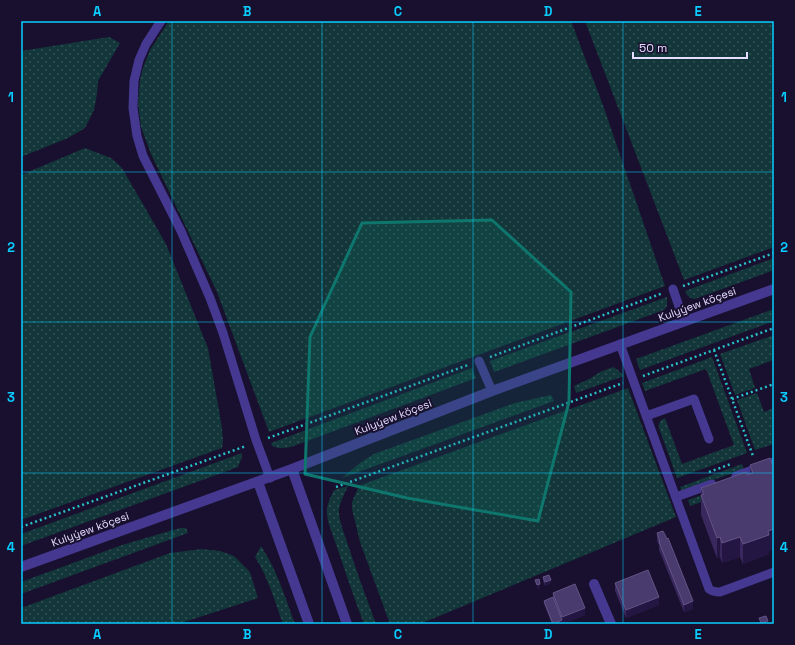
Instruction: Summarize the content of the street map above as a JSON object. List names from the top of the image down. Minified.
{"streets":{"street":["Kulyýew köçesi"]},"scale_bar":"50 m","grid":{"columns":["A","B","C","D","E"],"rows":["1","2","3","4"]}}
